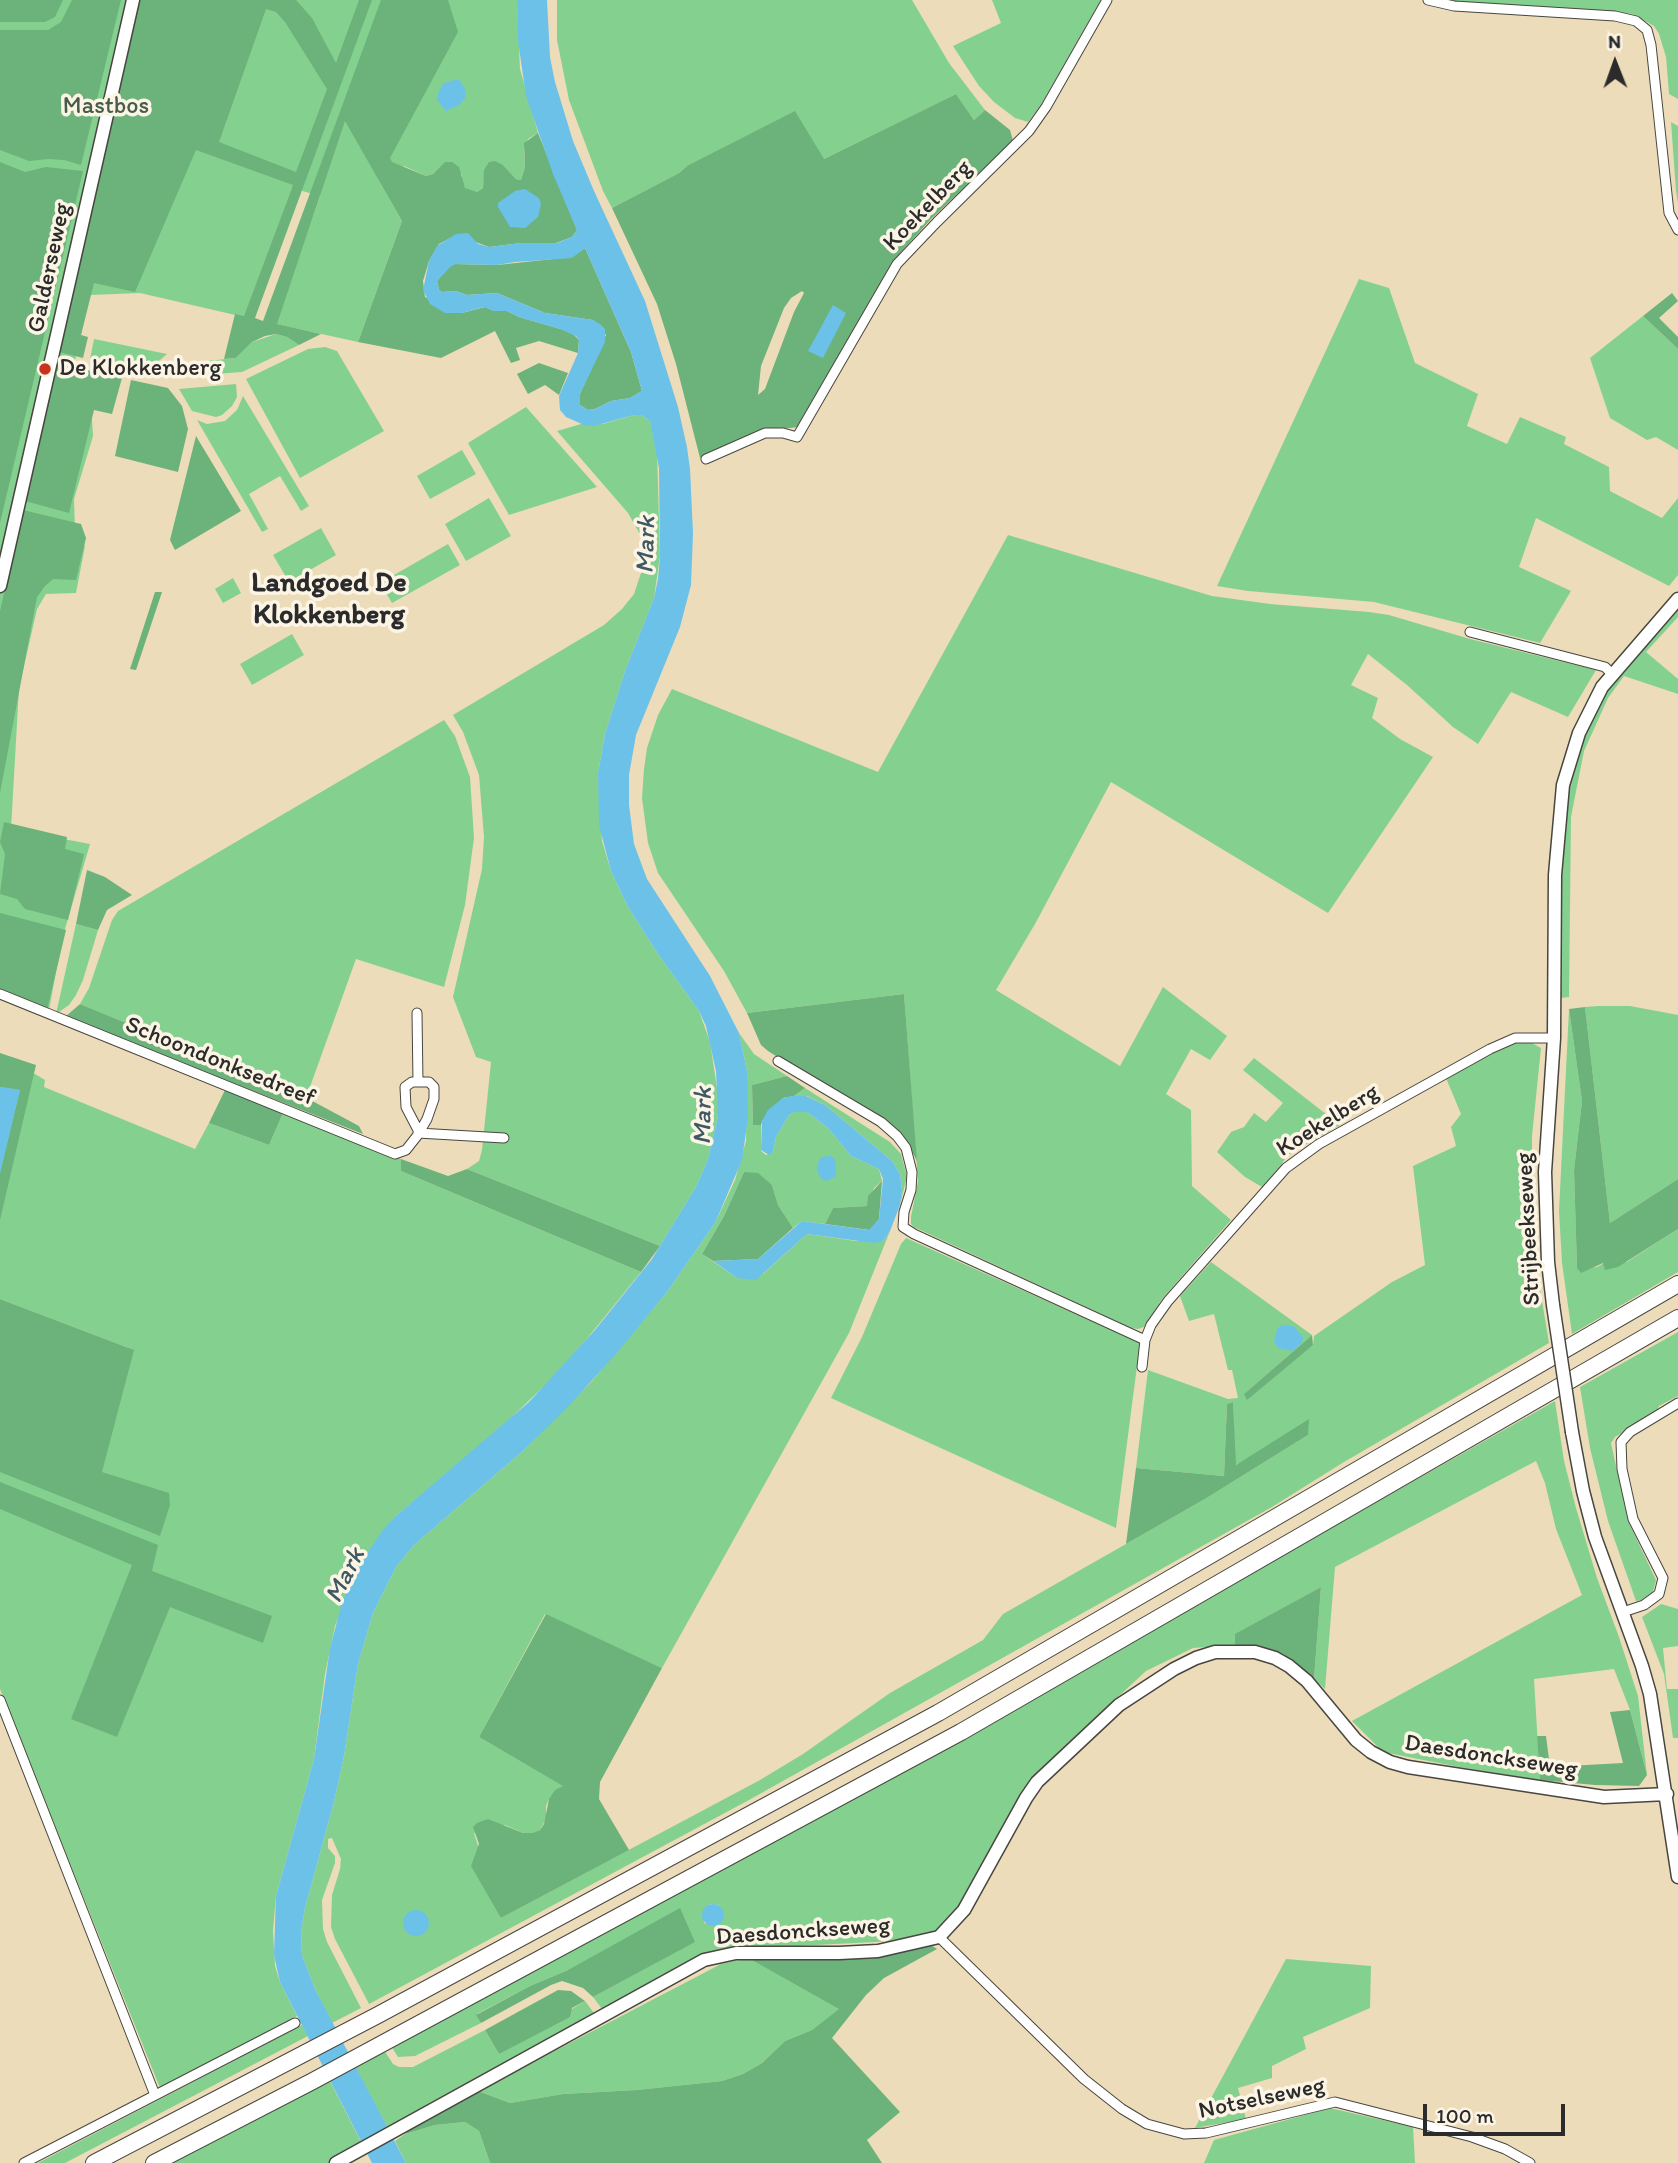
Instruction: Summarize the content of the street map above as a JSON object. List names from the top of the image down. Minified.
{"streets":{"street":["Koekelberg","Galderseweg","Schoondonksedreef","Strijbeekseweg","Daesdonckseweg","Notselseweg"]},"crossings":[["Koekelberg","Strijbeekseweg"],["Strijbeekseweg","Daesdonckseweg"],["Daesdonckseweg","Notselseweg"]],"districts":["Landgoed De Klokkenberg"],"water":["Mark"],"parks":["Mastbos"],"places":["De Klokkenberg"],"scale_bar":"100 m","north":"top"}
